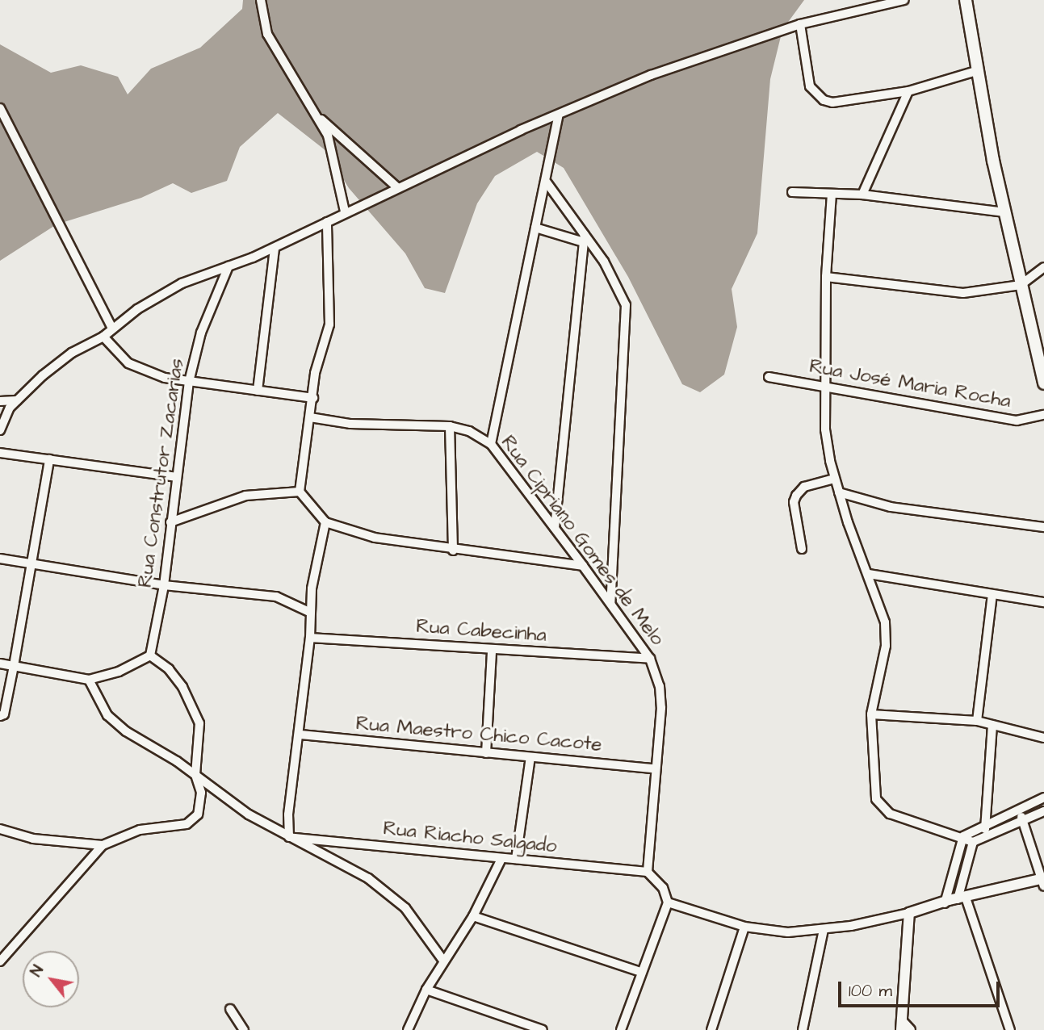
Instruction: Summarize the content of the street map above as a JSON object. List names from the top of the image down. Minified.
{"streets":{"street":["Rua José Maria Rocha","Rua Construtor Zacarias","Rua Cipriano Gomes de Melo","Rua Cabecinha","Rua Maestro Chico Cacote","Rua Riacho Salgado"]},"crossings":[["Rua Cipriano Gomes de Melo","Rua Cabecinha"],["Rua Cipriano Gomes de Melo","Rua Maestro Chico Cacote"],["Rua Cipriano Gomes de Melo","Rua Riacho Salgado"]],"scale_bar":"100 m","north":"top left"}
